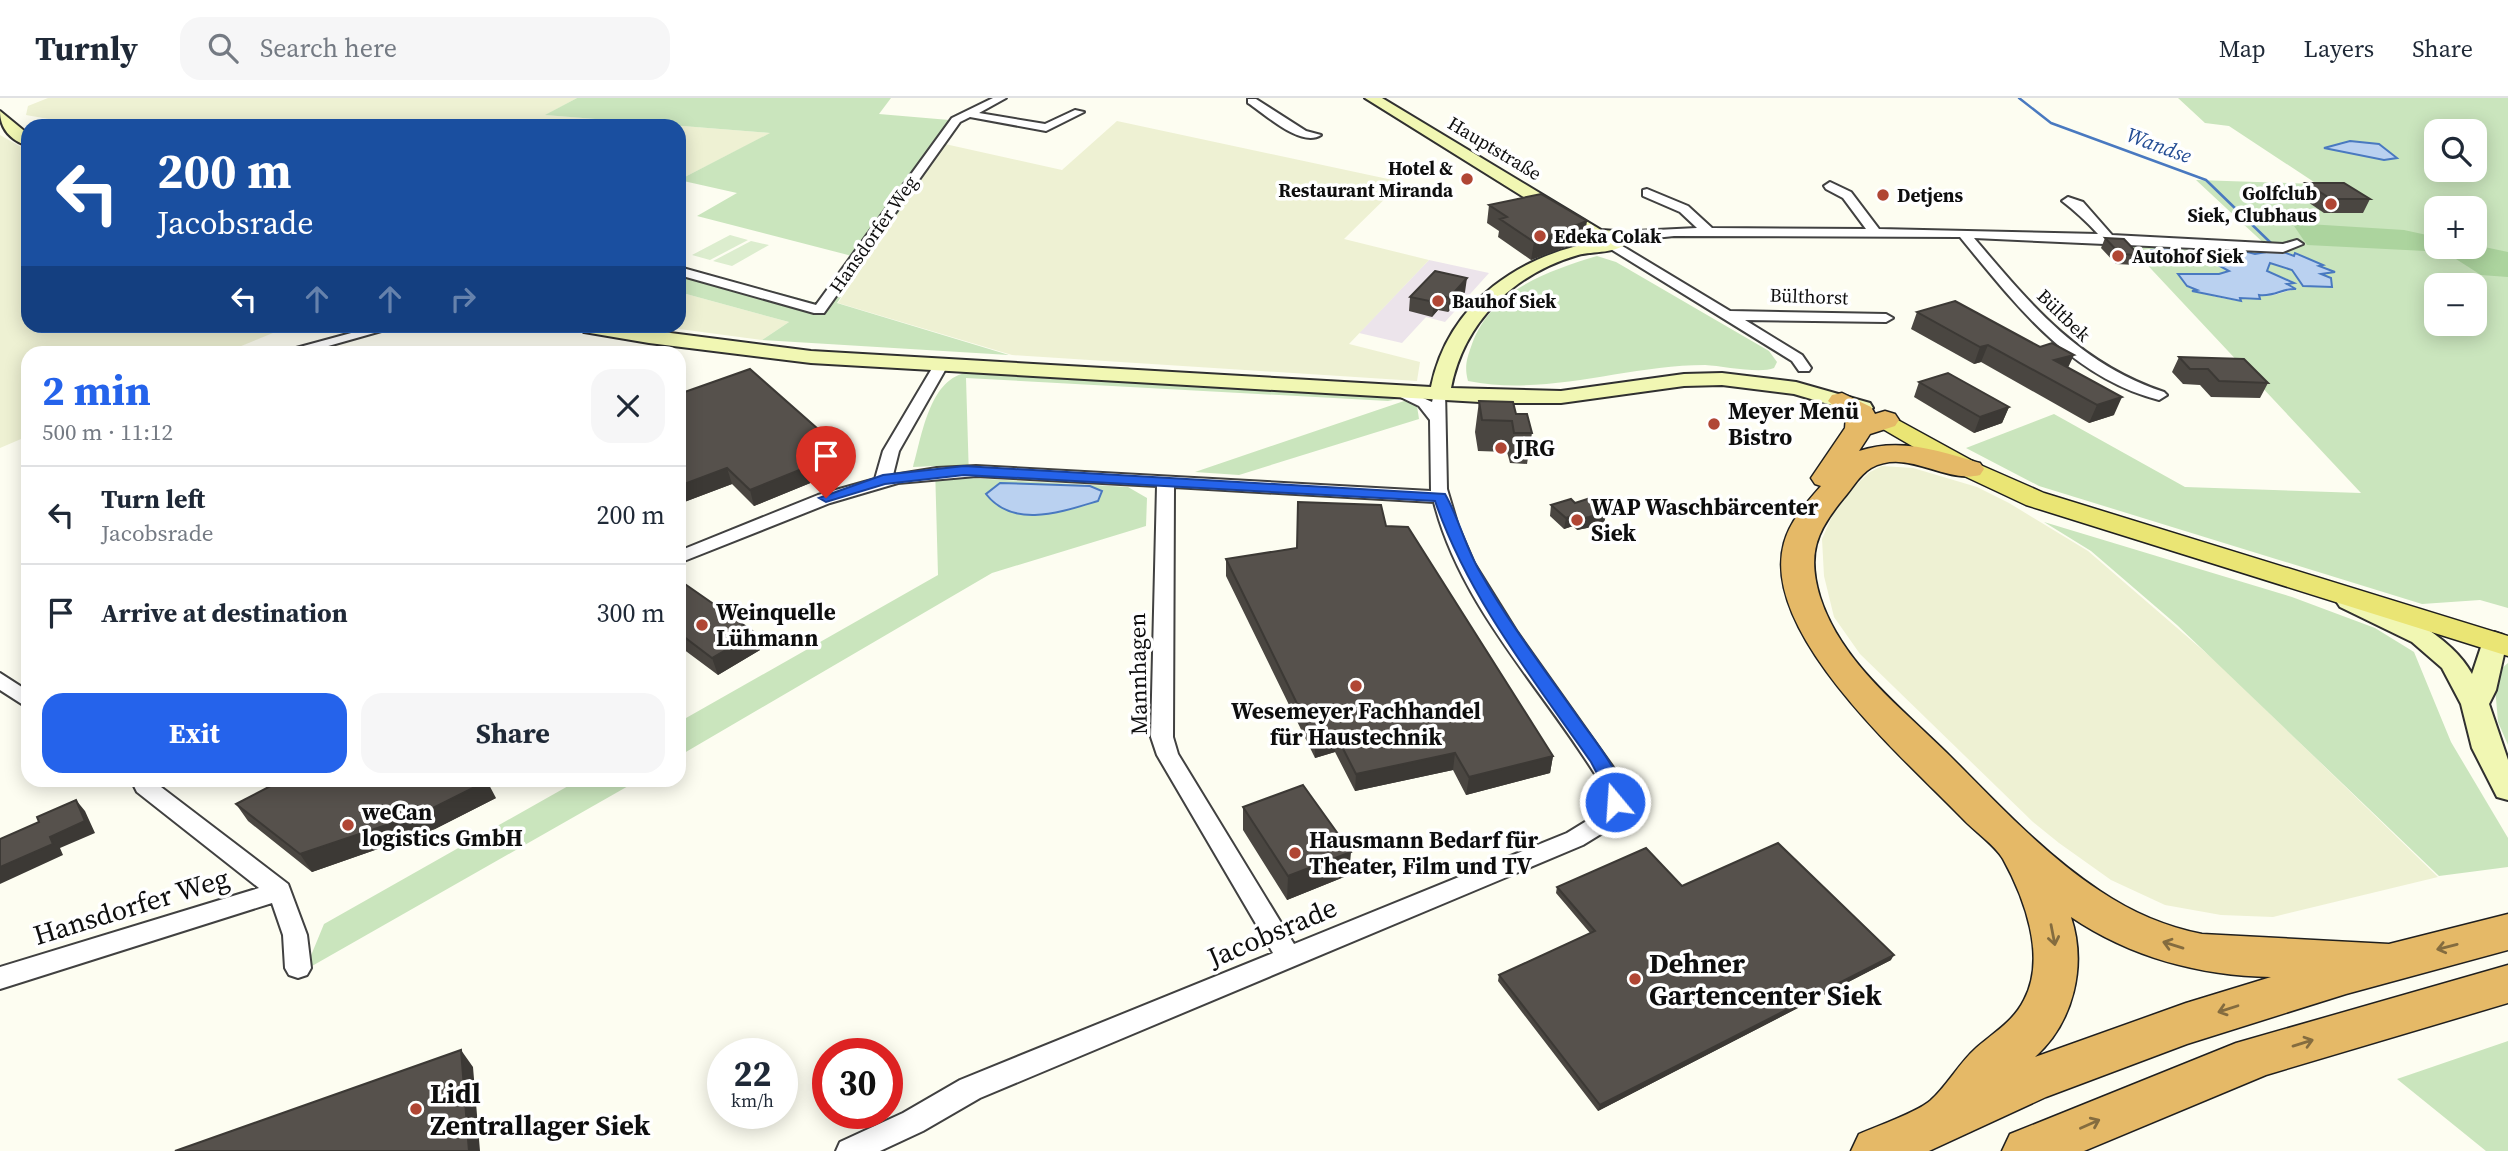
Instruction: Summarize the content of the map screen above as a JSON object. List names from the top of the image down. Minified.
{"streets":{"main road":["Hauptstraße"],"street":["Hansdorfer Weg","Bülthorst","Bültbek","Mannhagen","Jacobsrade"]},"crossings":[["Hauptstraße","Bülthorst"],["Mannhagen","Jacobsrade"]],"water":["Wandse"],"places":["Hotel & Restaurant Miranda","Detjens","Golfclub Siek, Clubhaus","Edeka Colak","Autohof Siek","Bauhof Siek","Meyer Menü Bistro","JRG","WAP Waschbärcenter Siek","Weinquelle Lühmann","Wesemeyer Fachhandel für Haustechnik","weCan logistics GmbH","Hausmann Bedarf für Theater, Film und TV","Dehner Gartencenter Siek","Lidl Zentrallager Siek"],"page":{"header":"Turnly","search":"Search here","nav":["Map","Layers","Share"],"map_buttons":["+","−"],"turn":["200 m","Jacobsrade"],"heading":["2 min","500 m · 11:12"],"list":[{"name":"Turn left","note":"Jacobsrade","value":"200 m"},{"name":"Arrive at destination","value":"300 m"}],"buttons":["Exit","Share"],"speed":"22 km/h","limit":"30"}}
